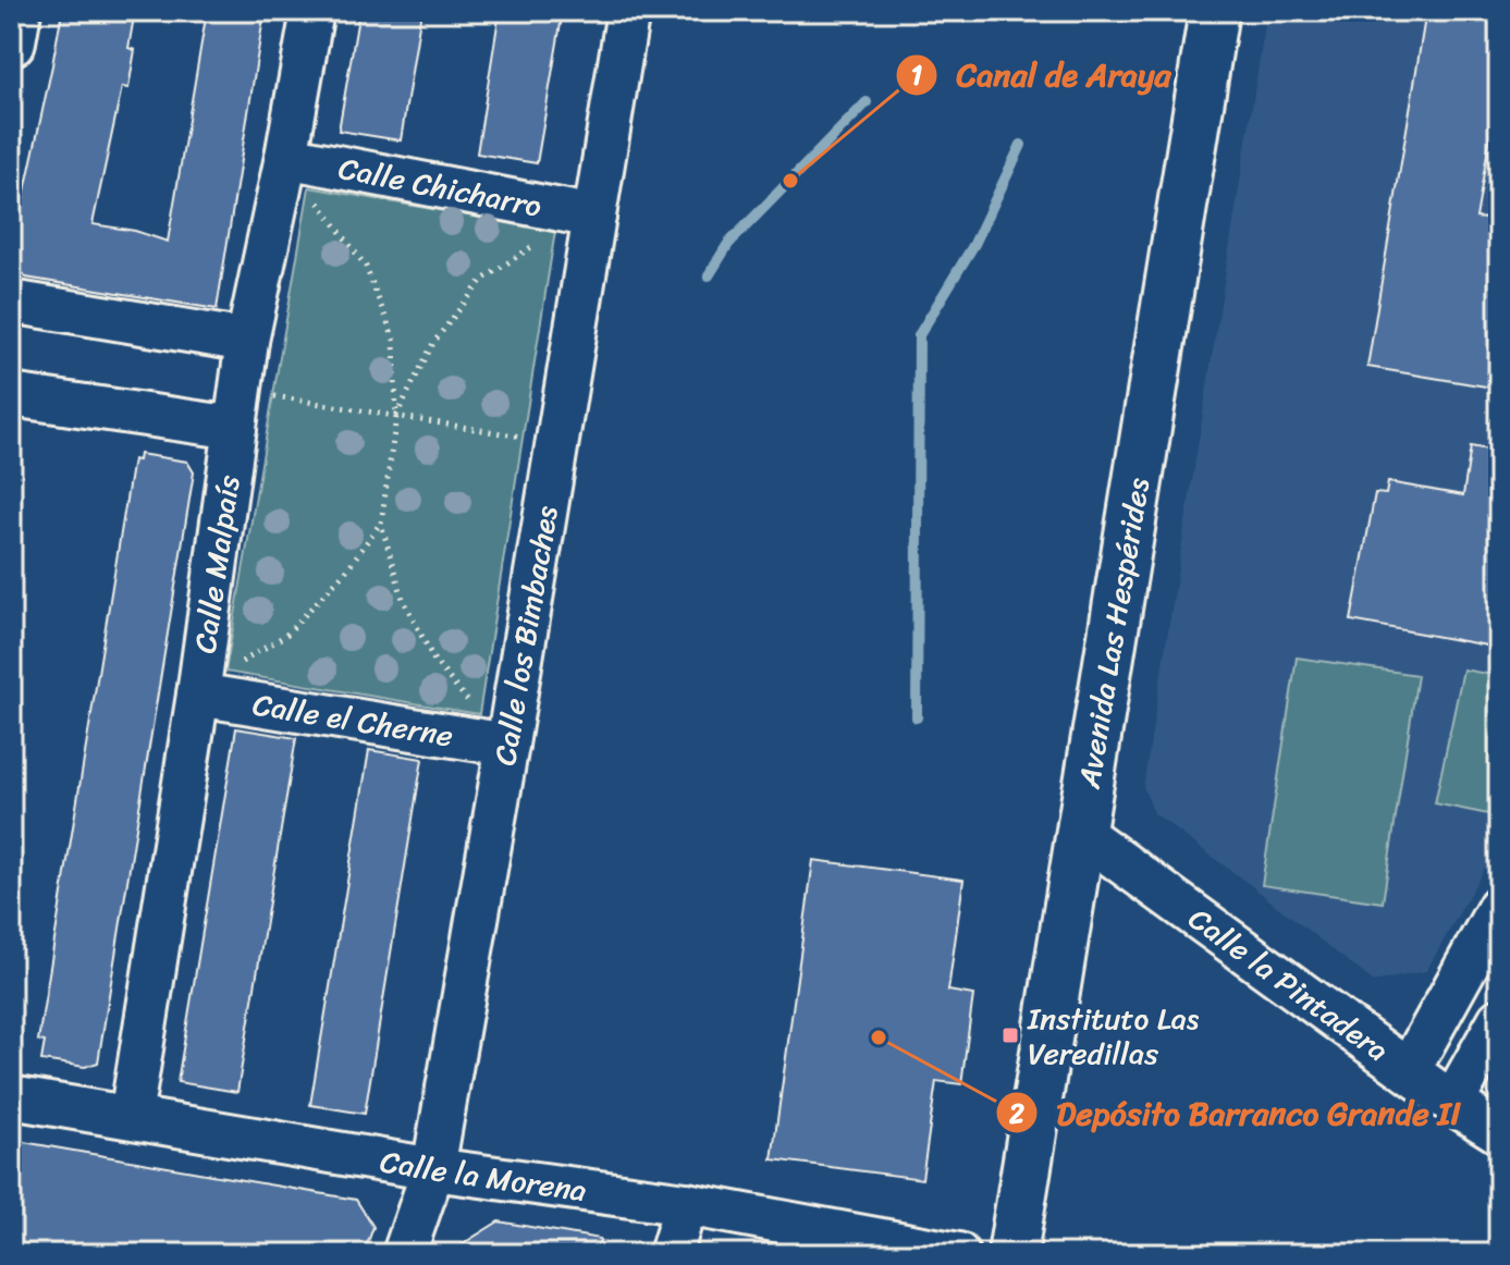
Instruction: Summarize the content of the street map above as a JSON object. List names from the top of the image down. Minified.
{"streets":{"street":["Calle Chicharro","Calle Malpaís","Avenida Las Hespérides","Calle los Bimbaches","Calle el Cherne","Calle la Pintadera","Calle la Morena"]},"crossings":[["Calle Chicharro","Calle Malpaís"],["Calle Chicharro","Calle los Bimbaches"],["Calle Malpaís","Calle el Cherne"],["Calle Malpaís","Calle la Morena"],["Avenida Las Hespérides","Calle la Pintadera"],["Calle los Bimbaches","Calle el Cherne"],["Calle los Bimbaches","Calle la Morena"]],"places":{"other":["Canal de Araya","Depósito Barranco Grande II"],"transit":["Instituto Las Veredillas"]}}
